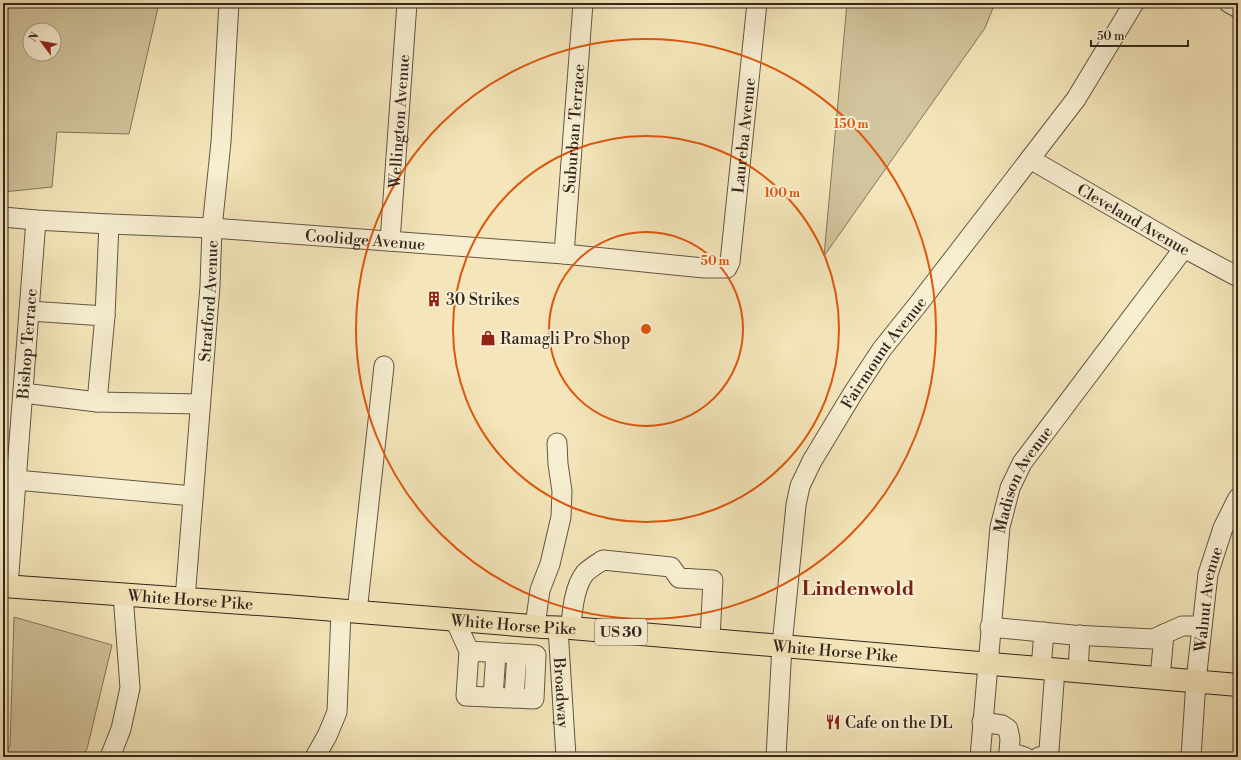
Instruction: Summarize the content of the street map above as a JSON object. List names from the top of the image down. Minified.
{"streets":{"highway":["White Horse Pike","US 30"],"street":["Wellington Avenue","Suburban Terrace","Laureba Avenue","Cleveland Avenue","Coolidge Avenue","Stratford Avenue","Bishop Terrace","Fairmount Avenue","Madison Avenue","Walnut Avenue","Broadway"]},"crossings":[["Wellington Avenue","Coolidge Avenue"],["Suburban Terrace","Coolidge Avenue"],["Laureba Avenue","Coolidge Avenue"],["Cleveland Avenue","Fairmount Avenue"],["Cleveland Avenue","Madison Avenue"],["Coolidge Avenue","Stratford Avenue"],["Coolidge Avenue","Bishop Terrace"],["Stratford Avenue","White Horse Pike"],["Bishop Terrace","White Horse Pike"],["Fairmount Avenue","White Horse Pike"],["Madison Avenue","White Horse Pike"],["White Horse Pike","Walnut Avenue"],["White Horse Pike","Broadway"]],"districts":["Lindenwold"],"places":{"building":["30 Strikes"],"shop":["Ramagli Pro Shop"],"restaurant":["Cafe on the DL"]},"scale_bar":"50 m","north":"top left","rings":["150 m","100 m","50 m"]}
